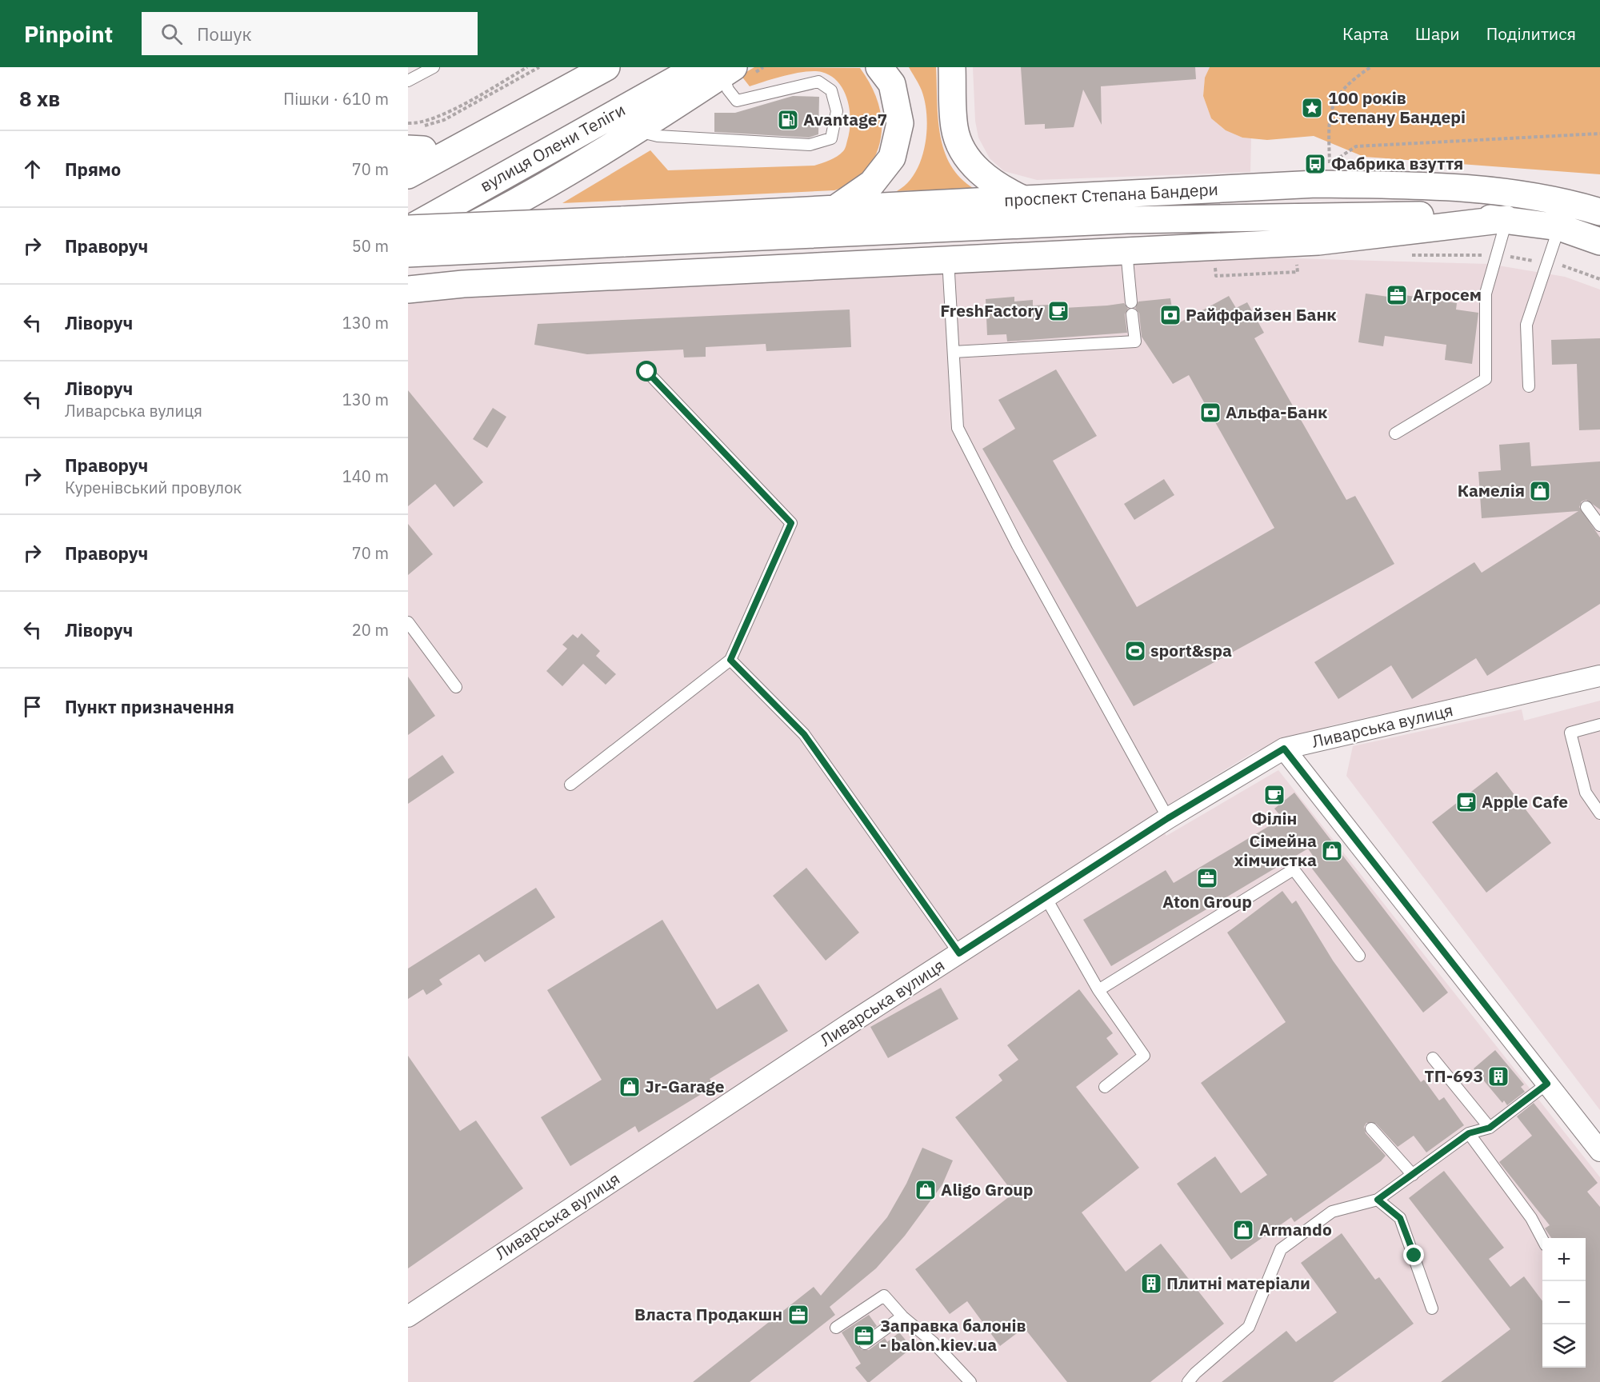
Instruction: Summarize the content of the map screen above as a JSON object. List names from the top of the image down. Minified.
{"streets":{"main road":["вулиця Олени Теліги","проспект Степана Бандери"],"street":["Ливарська вулиця"]},"places":{"place":["100 років Степану Бандері"],"fuel station":["Avantage7"],"bus stop":["Фабрика взуття"],"office":["Агросем","Aton Group","Власта Продакшн","Заправка балонів - balon.kiev.ua"],"cafe":["FreshFactory","Філін","Apple Cafe"],"bank":["Райффайзен Банк","Альфа-Банк"],"shop":["Камелія","Сімейна хімчистка","Jr-Garage","Aligo Group","Armando"],"sports":["sport&spa"],"building":["ТП-693","Плитні матеріали"]},"page":{"header":"Pinpoint","search":"Пошук","nav":["Карта","Шари","Поділитися"],"heading":["8 хв","Пішки · 610 m"],"list":[["Прямо","70 m"],["Праворуч","50 m"],["Ліворуч","130 m"],["Ліворуч","Ливарська вулиця","130 m"],["Праворуч","Куренівський провулок","140 m"],["Праворуч","70 m"],["Ліворуч","20 m"],"Пункт призначення"],"map_buttons":["+","−"]}}
